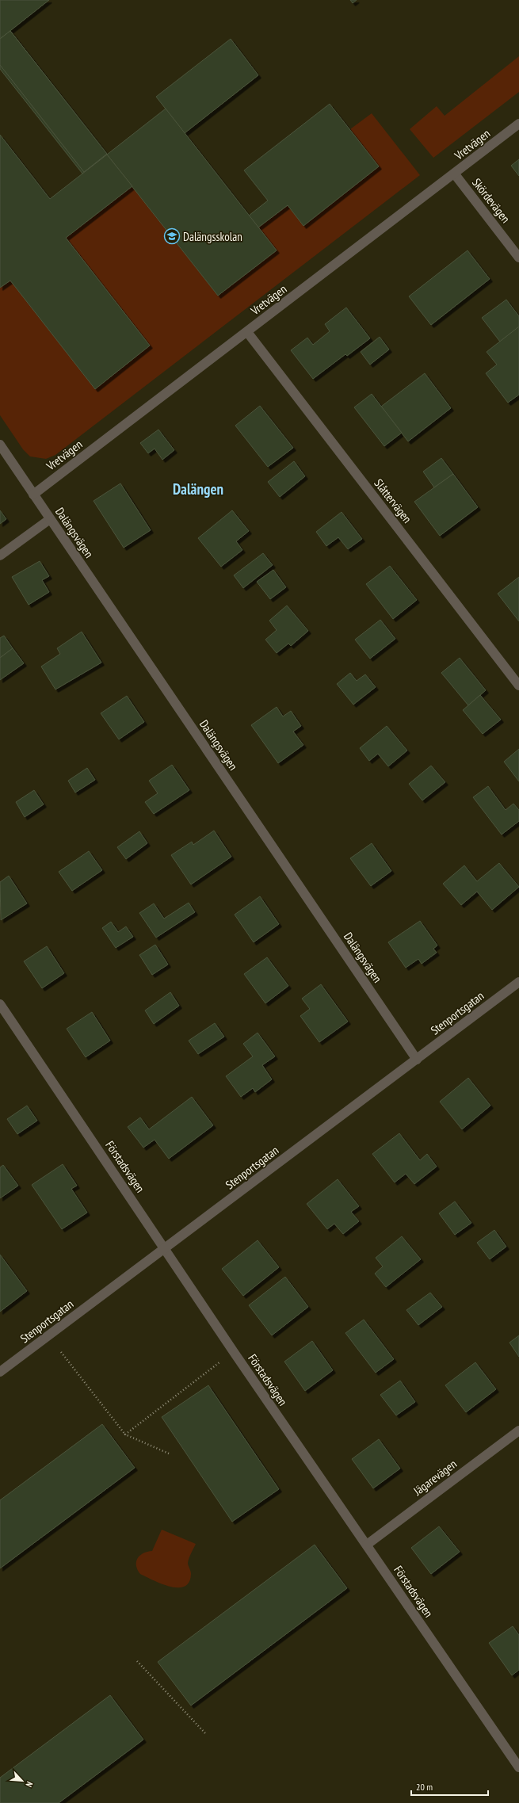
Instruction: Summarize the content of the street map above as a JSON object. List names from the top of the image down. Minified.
{"streets":{"street":["Vretvägen","Skördevägen","Slåttervägen","Dalängsvägen","Stenportsgatan","Förstadsvägen","Jägarevägen"]},"crossings":[["Vretvägen","Skördevägen"],["Vretvägen","Slåttervägen"],["Vretvägen","Dalängsvägen"],["Dalängsvägen","Stenportsgatan"],["Stenportsgatan","Förstadsvägen"],["Förstadsvägen","Jägarevägen"]],"districts":["Dalängen"],"places":{"school or university":["Dalängsskolan"]},"scale_bar":"20 m","north":"bottom right"}
